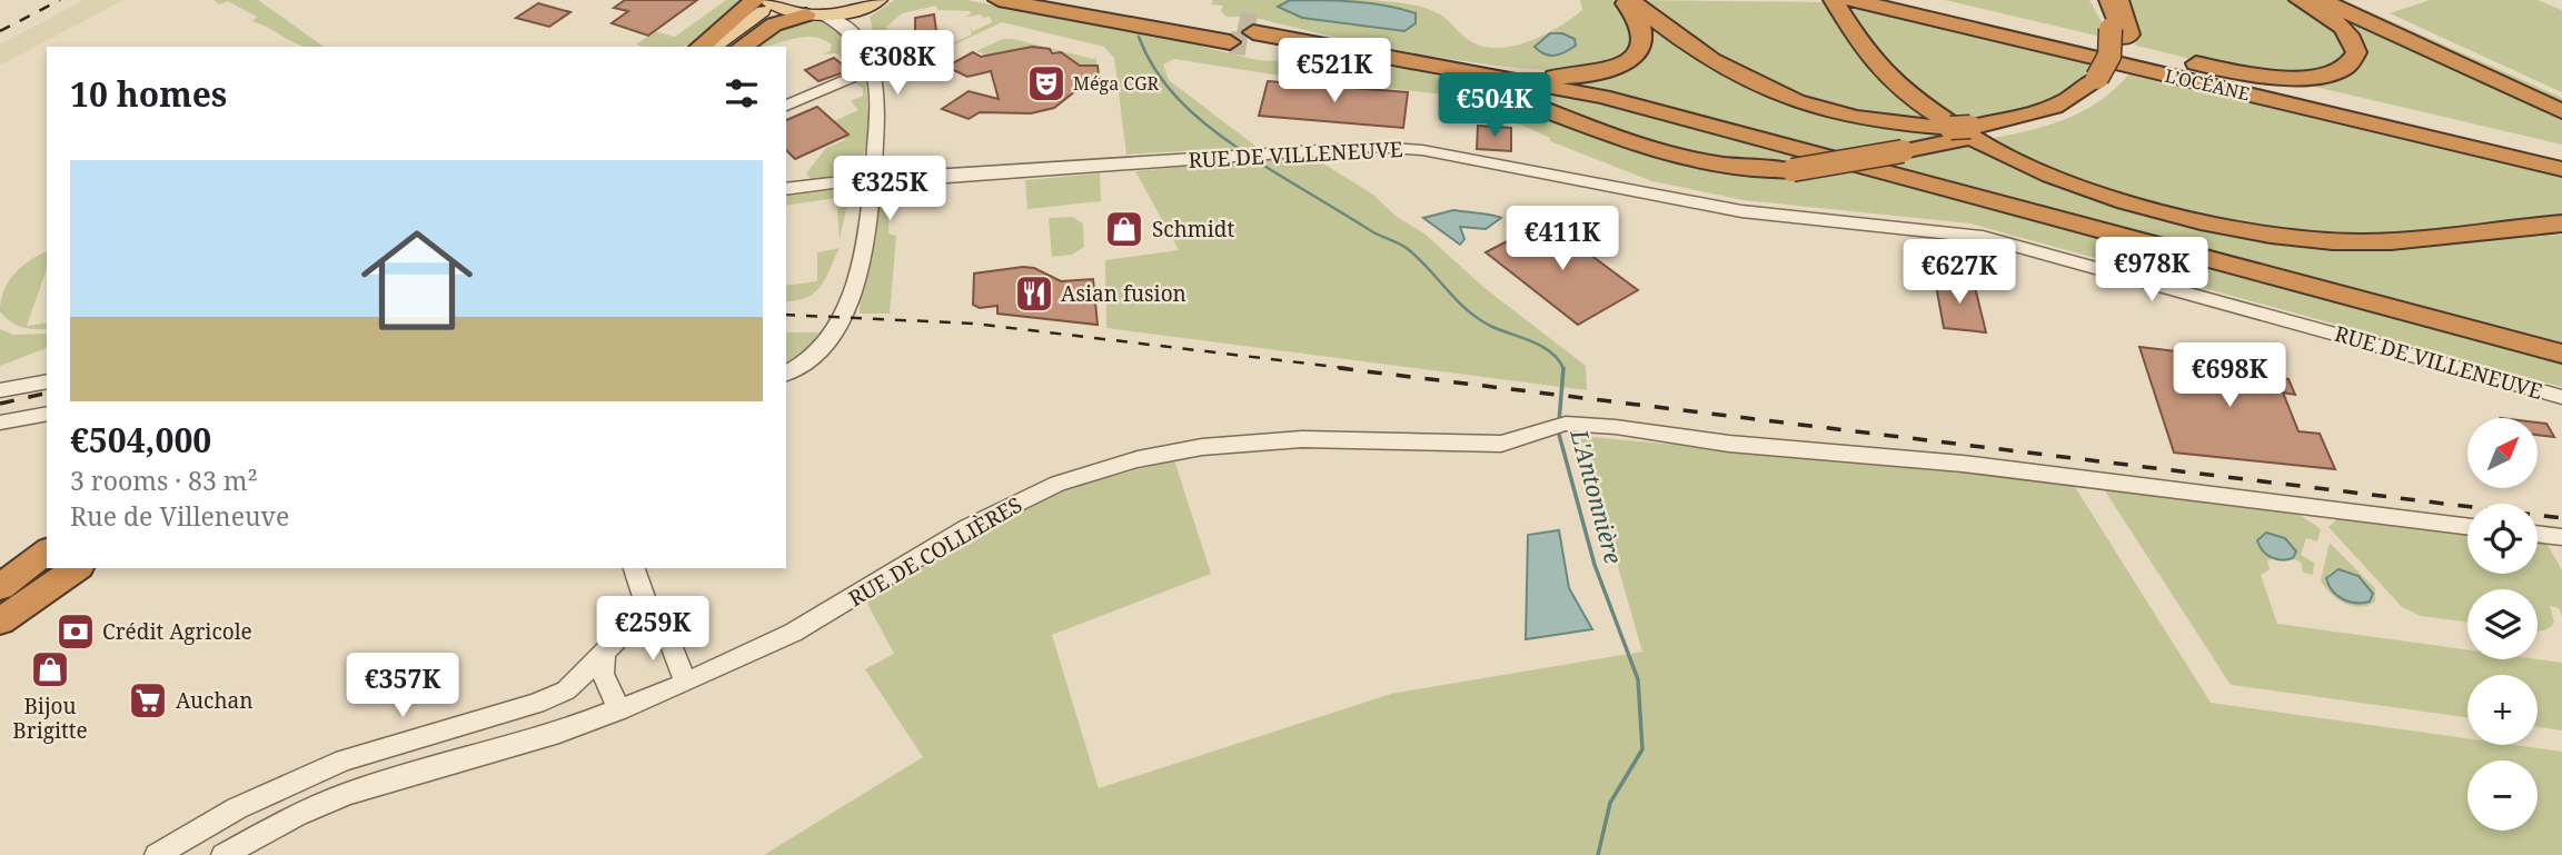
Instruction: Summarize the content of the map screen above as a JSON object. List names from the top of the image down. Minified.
{"streets":{"highway":["L’OCÉANE"],"street":["RUE DE VILLENEUVE","RUE DE COLLIÈRES"]},"water":["L'Antonnière"],"places":{"theatre":["Méga CGR"],"shop":["Schmidt","Bijou Brigitte"],"restaurant":["Asian fusion"],"bank":["Crédit Agricole"],"supermarket":["Auchan"]},"north":"top right","page":{"price":["€308K","€521K","€504K","€325K","€411K","€978K","€627K","€698K","€259K","€357K"],"heading":"10 homes","list":[{"name":"€504,000","note":"3 rooms · 83 m² · Rue de Villeneuve"}],"map_buttons":["+","−"]}}
